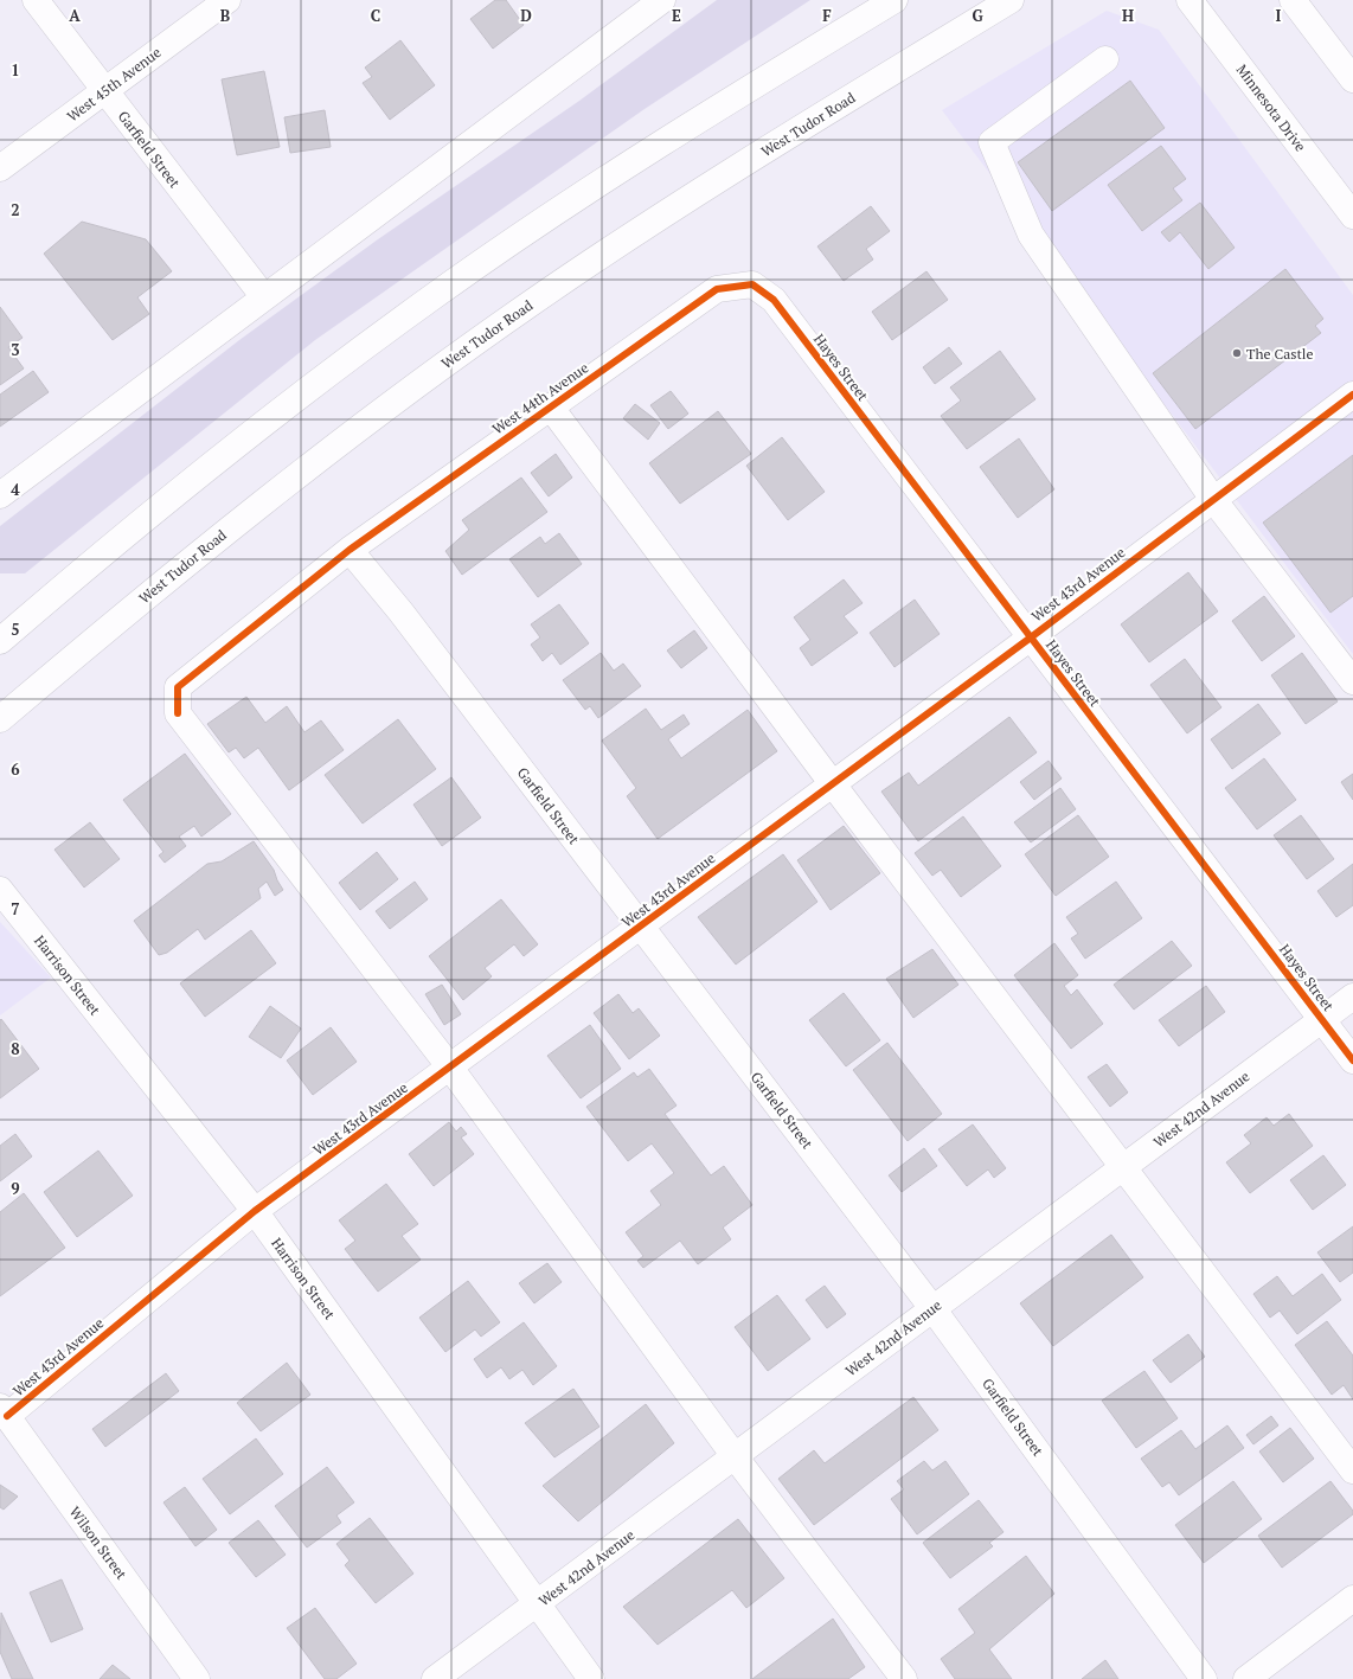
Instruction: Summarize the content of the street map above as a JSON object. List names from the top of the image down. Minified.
{"streets":{"street":["West 45th Avenue","Minnesota Drive","West Tudor Road","Garfield Street","Hayes Street","West 44th Avenue","West 43rd Avenue","Harrison Street","West 42nd Avenue","Wilson Street"]},"crossings":[["West 45th Avenue","Garfield Street"],["Garfield Street","West 44th Avenue"],["Garfield Street","West 43rd Avenue"],["Garfield Street","West 42nd Avenue"],["Hayes Street","West 44th Avenue"],["Hayes Street","West 43rd Avenue"],["Hayes Street","West 42nd Avenue"],["West 44th Avenue","West 43rd Avenue"],["West 43rd Avenue","Harrison Street"],["West 43rd Avenue","Wilson Street"],["Harrison Street","West 42nd Avenue"]],"places":["The Castle"],"grid":{"columns":["A","B","C","D","E","F","G","H","I"],"rows":["1","2","3","4","5","6","7","8","9"]}}
